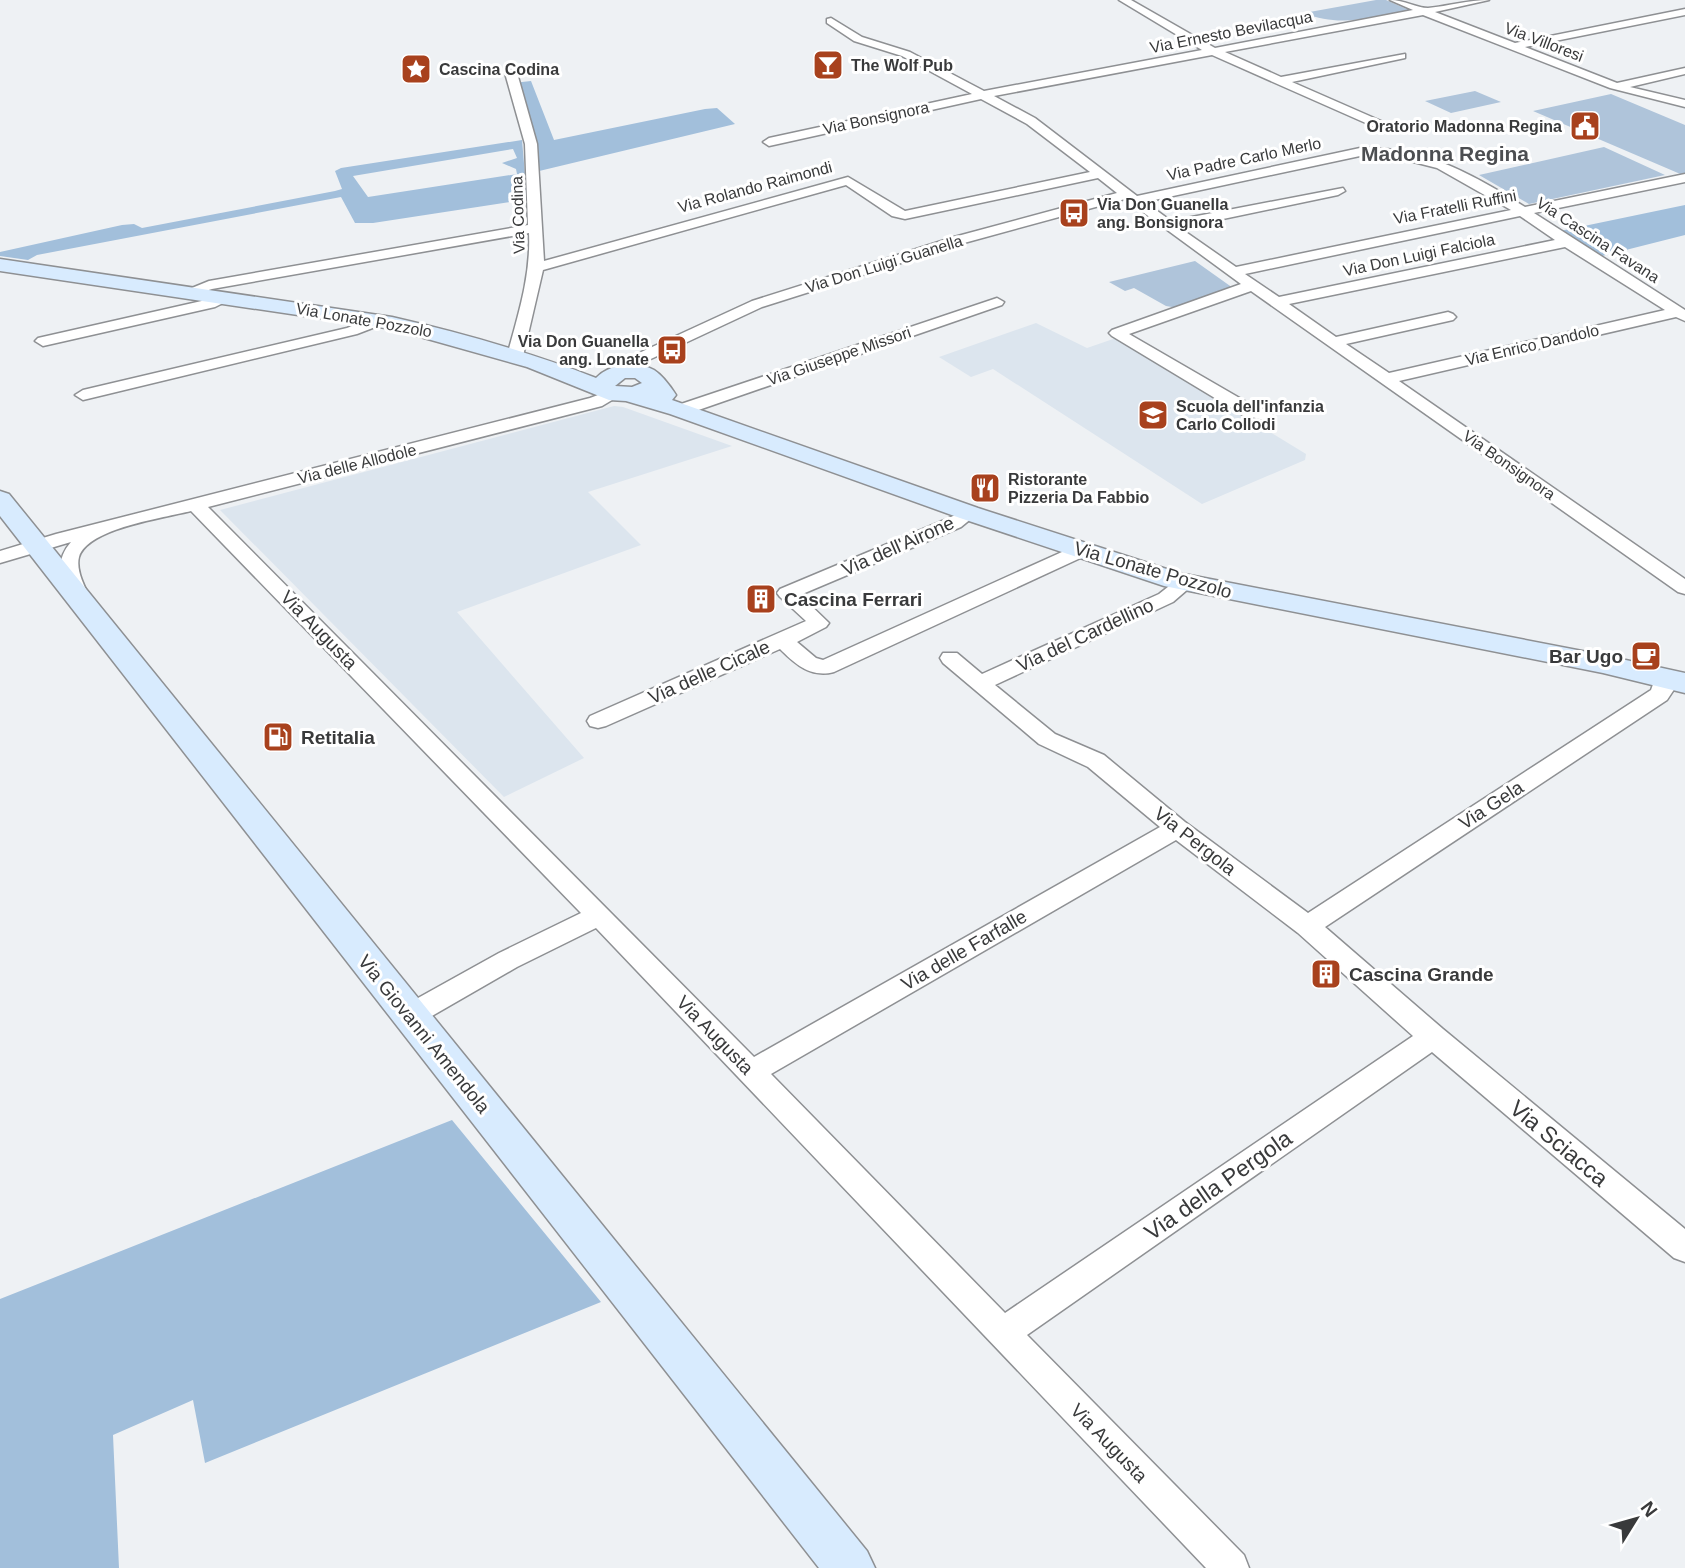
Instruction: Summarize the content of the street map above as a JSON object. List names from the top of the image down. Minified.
{"streets":{"street":["Via Ernesto Bevilacqua","Via Villoresi","Via Bonsignora","Via Padre Carlo Merlo","Via Rolando Raimondi","Via Fratelli Ruffini","Via Codina","Via Cascina Favana","Via Don Luigi Falciola","Via Don Luigi Guanella","Via Lonate Pozzolo","Via Enrico Dandolo","Via Giuseppe Missori","Via delle Allodole","Via dell'Airone","Via Augusta","Via del Cardellino","Via delle Cicale","Via Gela","Via Pergola","Via delle Farfalle","Via Giovanni Amendola","Via Sciacca","Via della Pergola"]},"crossings":[["Via Ernesto Bevilacqua","Via Villoresi"],["Via Ernesto Bevilacqua","Via Bonsignora"],["Via Bonsignora","Via Padre Carlo Merlo"],["Via Bonsignora","Via Rolando Raimondi"],["Via Bonsignora","Via Fratelli Ruffini"],["Via Bonsignora","Via Don Luigi Falciola"],["Via Bonsignora","Via Don Luigi Guanella"],["Via Bonsignora","Via Enrico Dandolo"],["Via Padre Carlo Merlo","Via Cascina Favana"],["Via Padre Carlo Merlo","Via Don Luigi Guanella"],["Via Rolando Raimondi","Via Codina"],["Via Fratelli Ruffini","Via Cascina Favana"],["Via Codina","Via Lonate Pozzolo"],["Via Cascina Favana","Via Don Luigi Falciola"],["Via Cascina Favana","Via Enrico Dandolo"],["Via Don Luigi Guanella","Via Lonate Pozzolo"],["Via Don Luigi Guanella","Via delle Allodole"],["Via Lonate Pozzolo","Via Giuseppe Missori"],["Via Lonate Pozzolo","Via delle Allodole"],["Via Lonate Pozzolo","Via dell'Airone"],["Via Lonate Pozzolo","Via del Cardellino"],["Via Lonate Pozzolo","Via delle Cicale"],["Via Lonate Pozzolo","Via Gela"],["Via delle Allodole","Via Augusta"],["Via delle Allodole","Via Giovanni Amendola"],["Via dell'Airone","Via delle Cicale"],["Via Augusta","Via delle Farfalle"],["Via Augusta","Via della Pergola"],["Via del Cardellino","Via Pergola"],["Via Gela","Via Pergola"],["Via Pergola","Via delle Farfalle"],["Via Pergola","Via Sciacca"],["Via Pergola","Via della Pergola"],["Via Sciacca","Via della Pergola"]],"districts":["Madonna Regina"],"places":{"bar":["The Wolf Pub"],"place":["Cascina Codina"],"public building":["Oratorio Madonna Regina"],"bus stop":["Via Don Guanella ang. Bonsignora","Via Don Guanella ang. Lonate"],"school or university":["Scuola dell'infanzia Carlo Collodi"],"restaurant":["Ristorante Pizzeria Da Fabbio"],"building":["Cascina Ferrari","Cascina Grande"],"cafe":["Bar Ugo"],"fuel station":["Retitalia"]},"north":"top right"}
